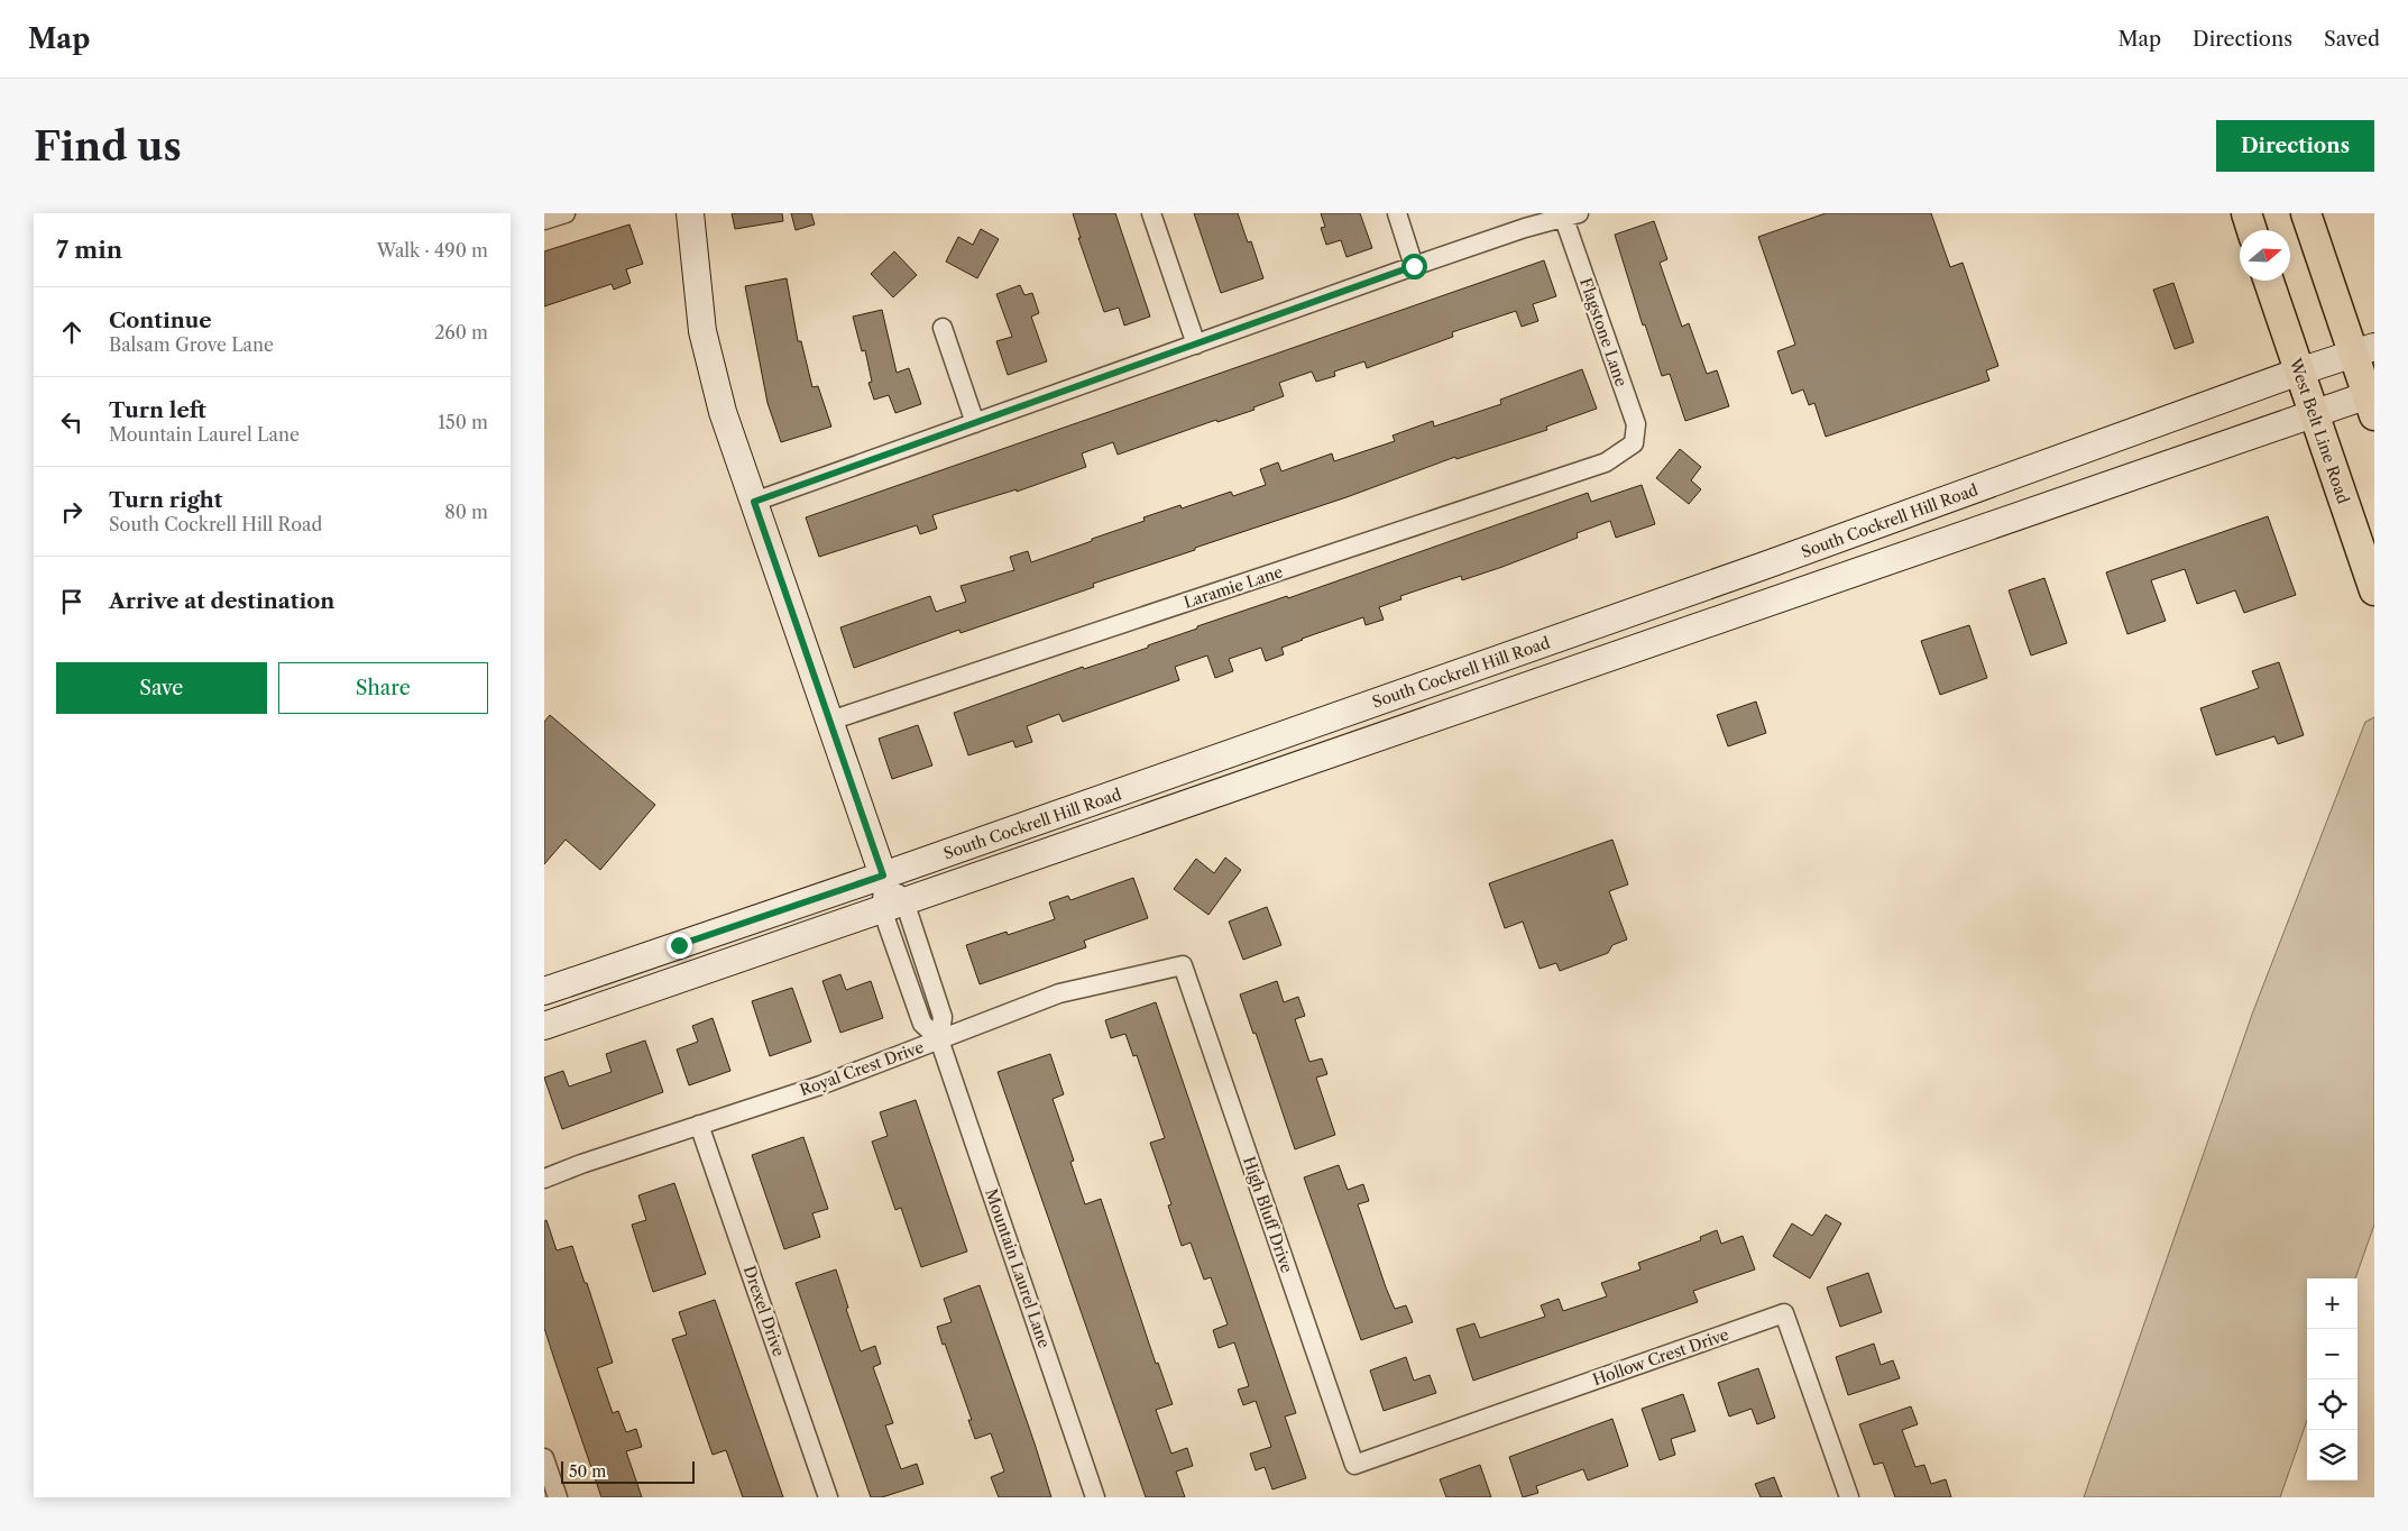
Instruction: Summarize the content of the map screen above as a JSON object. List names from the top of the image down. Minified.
{"streets":{"main road":["West Belt Line Road","South Cockrell Hill Road","Mountain Laurel Lane"],"street":["Flagstone Lane","Laramie Lane","Royal Crest Drive","High Bluff Drive","Drexel Drive","Hollow Crest Drive"]},"crossings":[["Flagstone Lane","Laramie Lane"],["West Belt Line Road","South Cockrell Hill Road"],["South Cockrell Hill Road","Mountain Laurel Lane"],["Laramie Lane","Mountain Laurel Lane"],["Royal Crest Drive","High Bluff Drive"],["Royal Crest Drive","Mountain Laurel Lane"],["Royal Crest Drive","Drexel Drive"],["High Bluff Drive","Hollow Crest Drive"]],"scale_bar":"50 m","north":"right","page":{"header":"Map","nav":["Map","Directions","Saved"],"buttons":["Directions",["Save","Share"]],"title":"Find us","heading":["7 min","Walk · 490 m"],"list":[["Continue","Balsam Grove Lane","260 m"],["Turn left","Mountain Laurel Lane","150 m"],["Turn right","South Cockrell Hill Road","80 m"],"Arrive at destination"],"map_buttons":["+","−"],"scale":"50 m"}}
